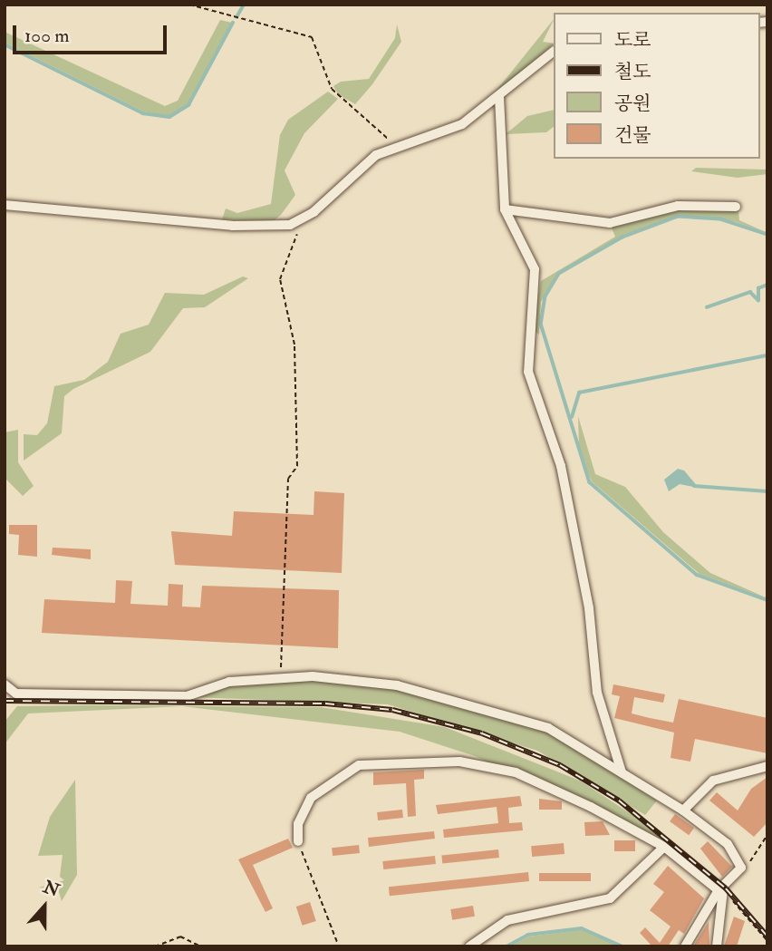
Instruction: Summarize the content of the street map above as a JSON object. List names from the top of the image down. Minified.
{"legend":["도로","철도","공원","건물"],"scale_bar":"100 m","north":"top"}
